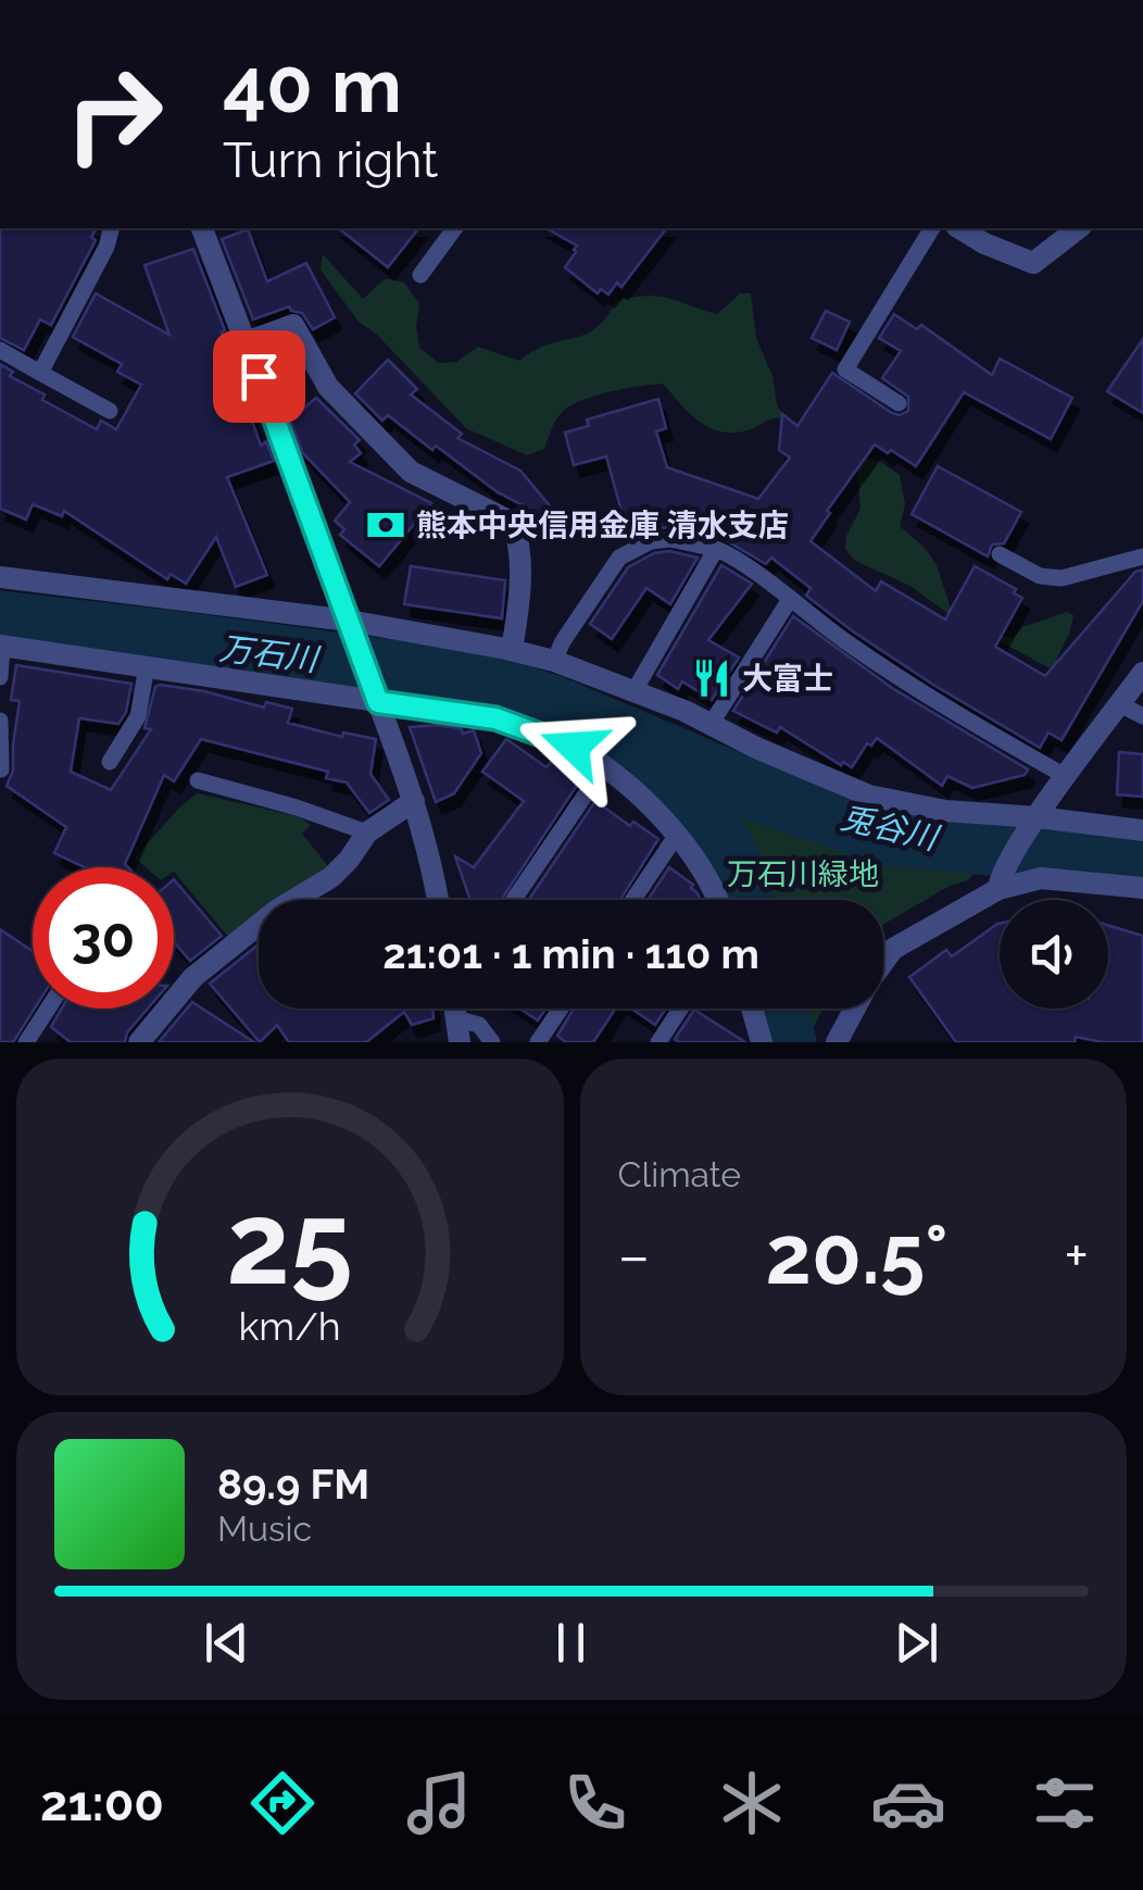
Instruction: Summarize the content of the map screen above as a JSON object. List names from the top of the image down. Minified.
{"water":["万石川","兎谷川"],"parks":["万石川緑地"],"places":{"bank":["熊本中央信用金庫 清水支店"],"restaurant":["大富士"]},"page":{"turn":["40 m","Turn right"],"limit":"30","trip":"21:01 · 1 min · 110 m","tile":"Climate","heat":["−","20.5°","+"],"song":["89.9 FM","Music"],"tabs":"21:00","gauge":["25","km/h"]}}
